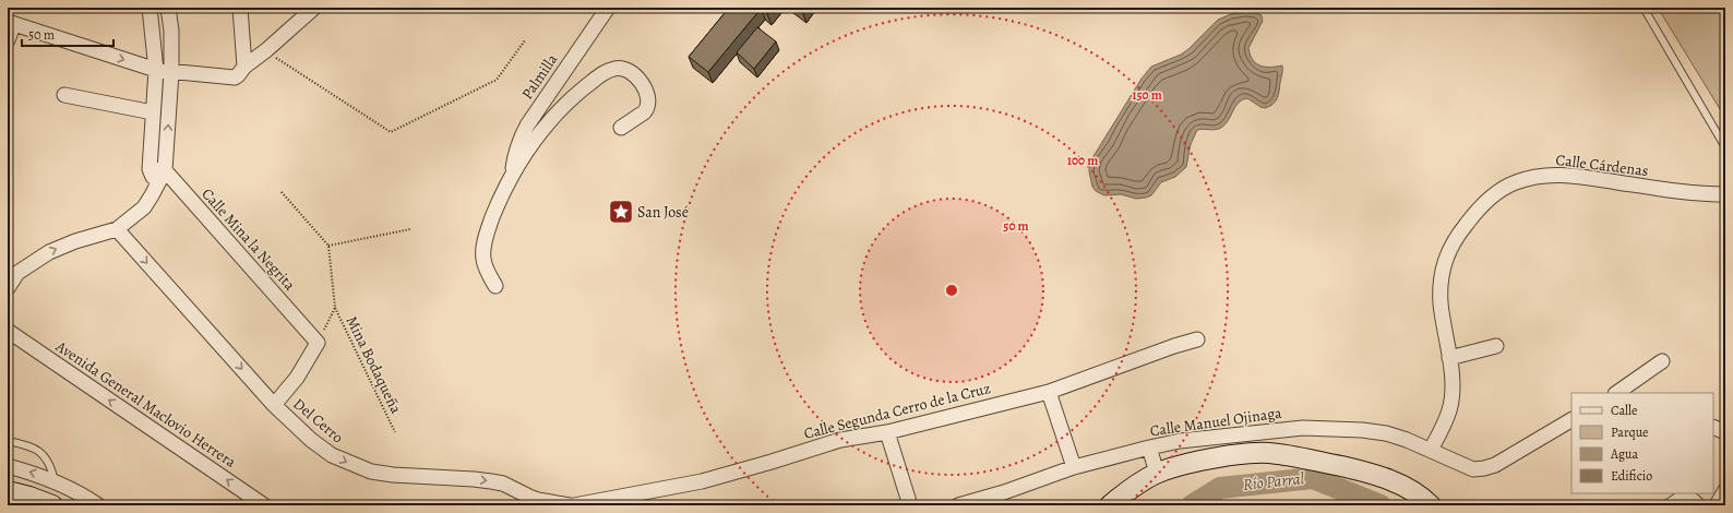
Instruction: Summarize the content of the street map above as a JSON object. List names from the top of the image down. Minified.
{"streets":{"street":["Palmilla","Calle Cárdenas","Calle Mina la Negrita","Avenida General Maclovio Herrera","Calle Segunda Cerro de la Cruz","Del Cerro","Calle Manuel Ojinaga"],"path":["Mina Bodaqueña"]},"crossings":[["Calle Cárdenas","Calle Manuel Ojinaga"]],"one_way":["Del Cerro"],"water":["Río Parral"],"places":{"place":["San José"]},"legend":["Calle","Parque","Agua","Edificio"],"scale_bar":"50 m","rings":["150 m","100 m","50 m"]}
